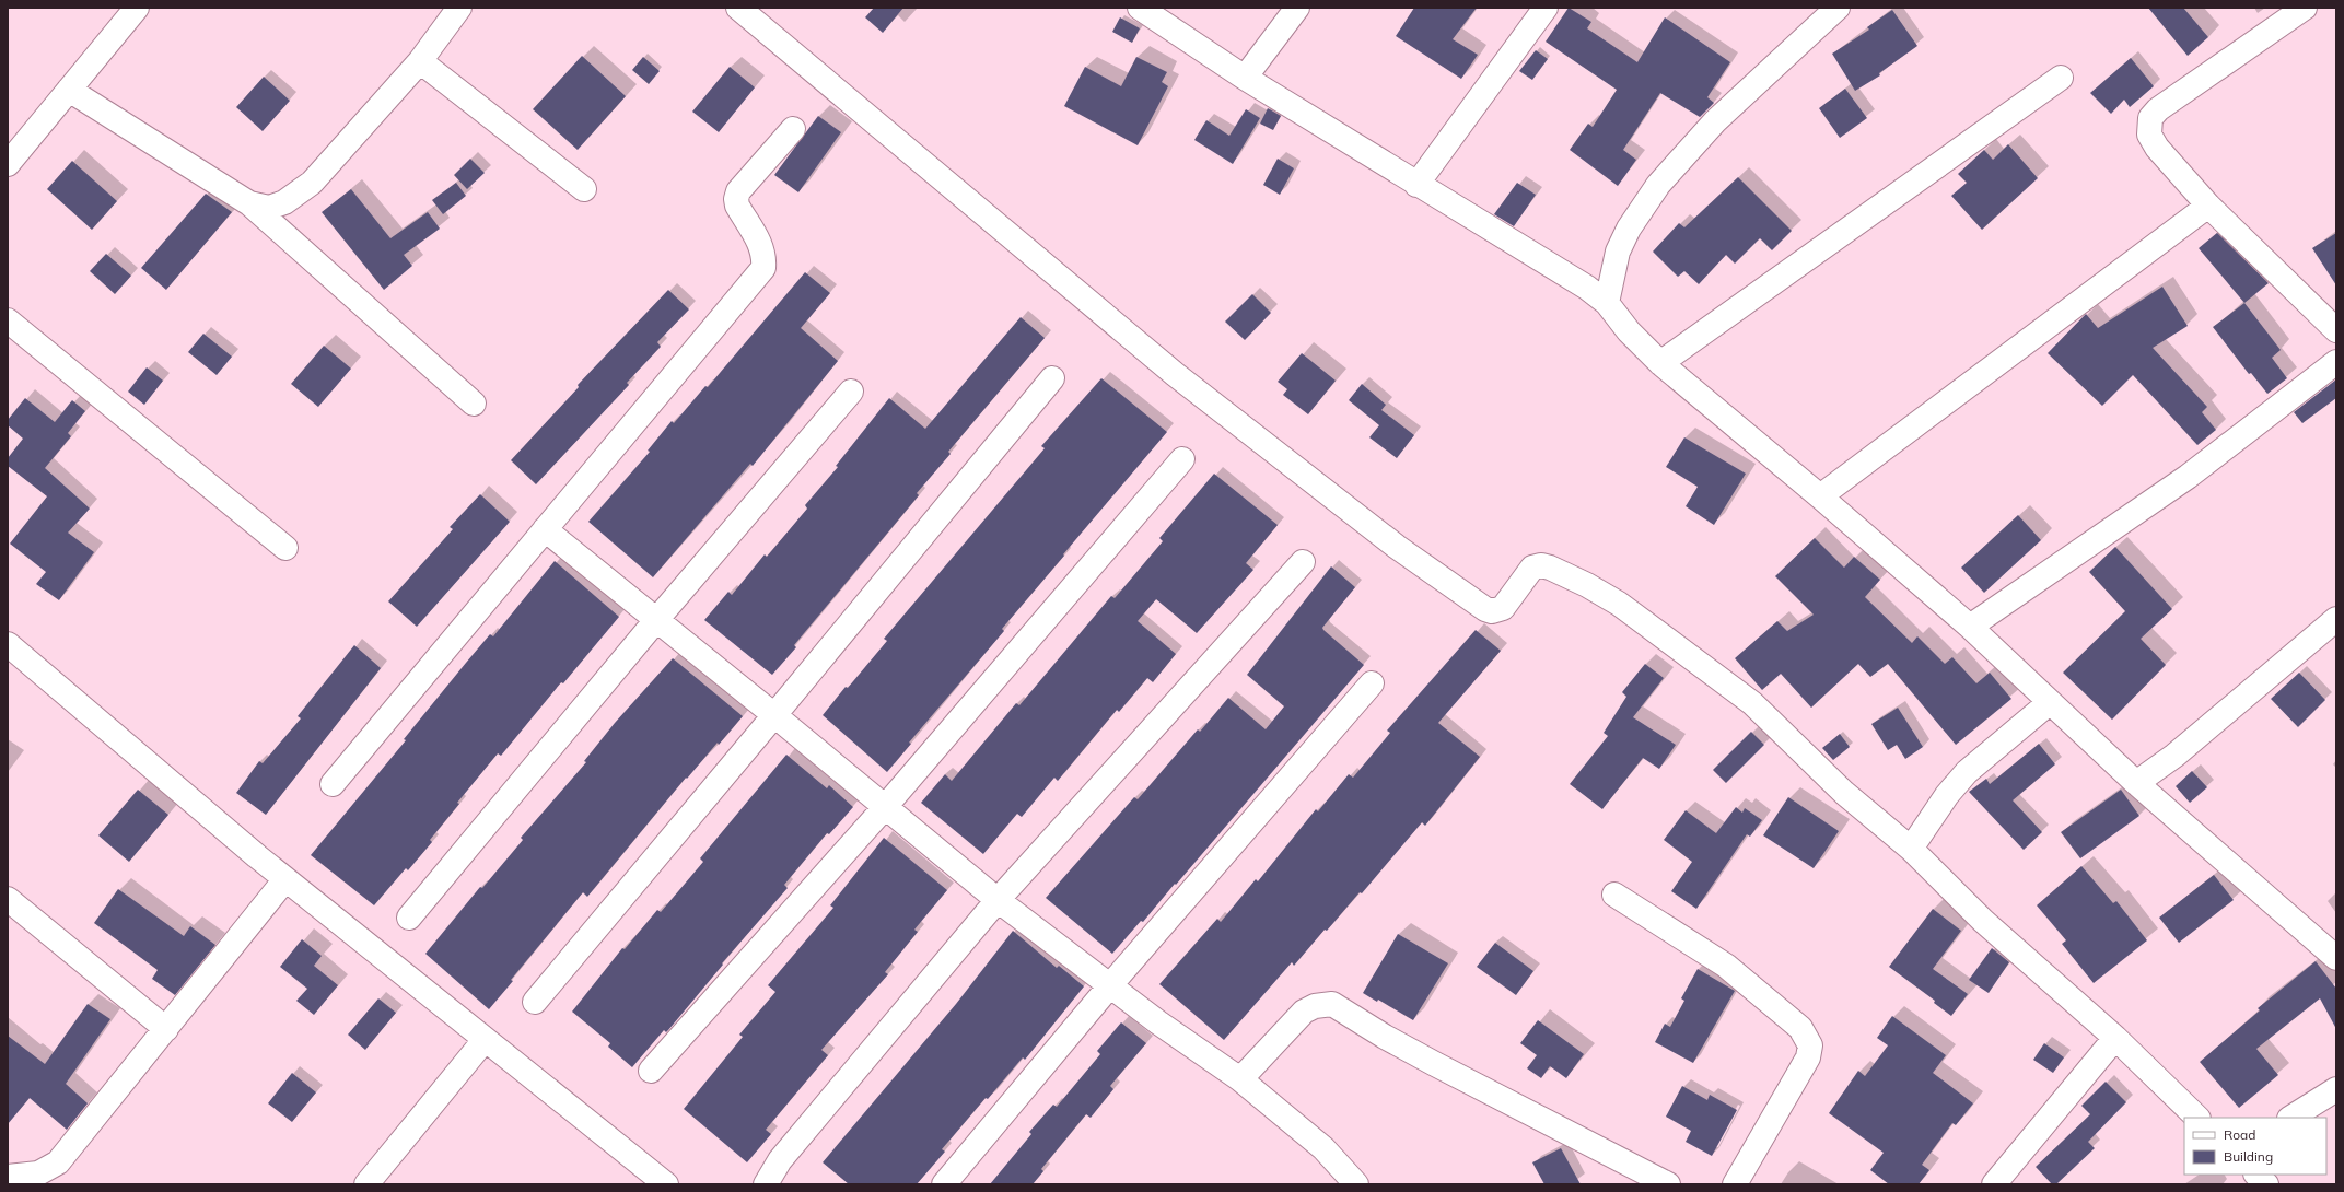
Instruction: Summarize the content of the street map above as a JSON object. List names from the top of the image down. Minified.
{"legend":["Road","Building"]}
